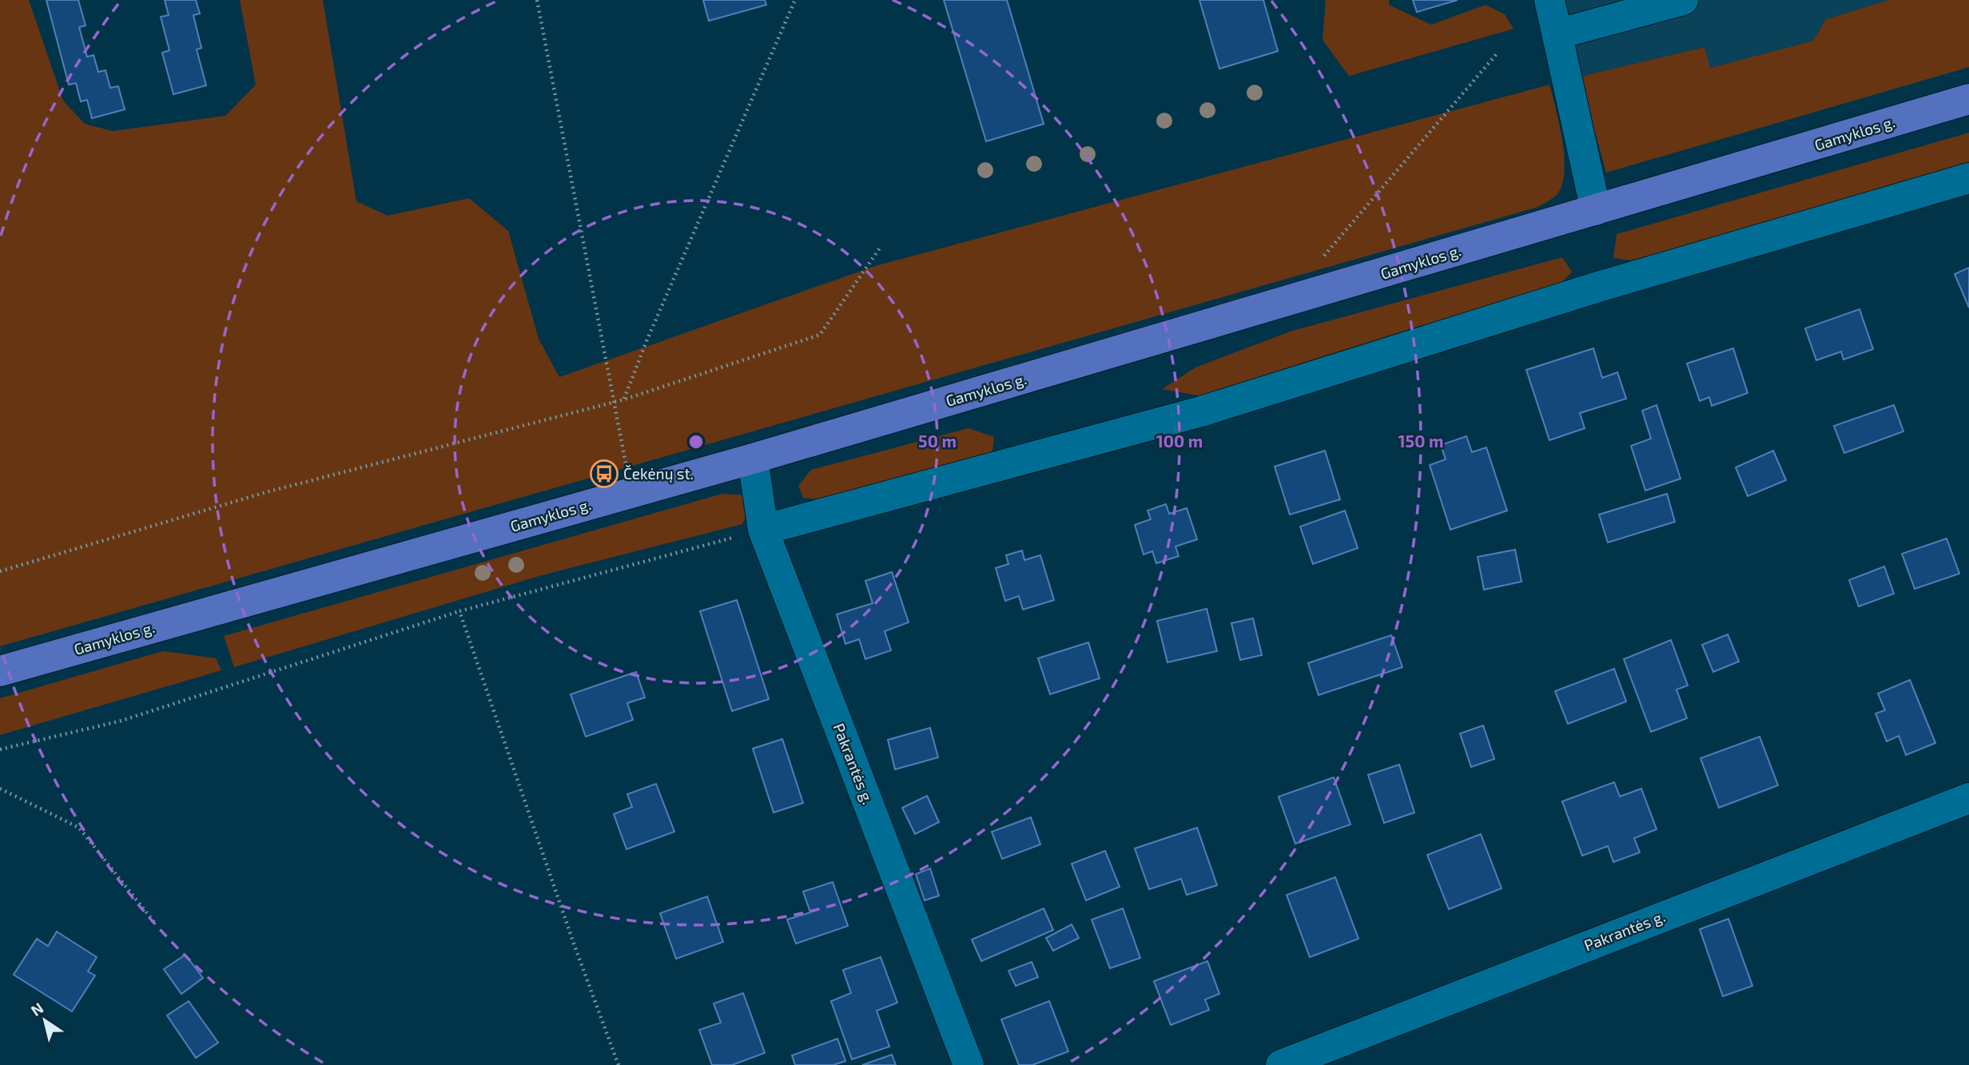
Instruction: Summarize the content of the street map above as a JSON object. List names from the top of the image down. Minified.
{"streets":{"main road":["Gamyklos g."],"street":["Pakrantės g."]},"crossings":[["Gamyklos g.","Pakrantės g."]],"places":{"bus stop":["Čekėnų st."]},"north":"top left","rings":["50 m","100 m","150 m"]}
